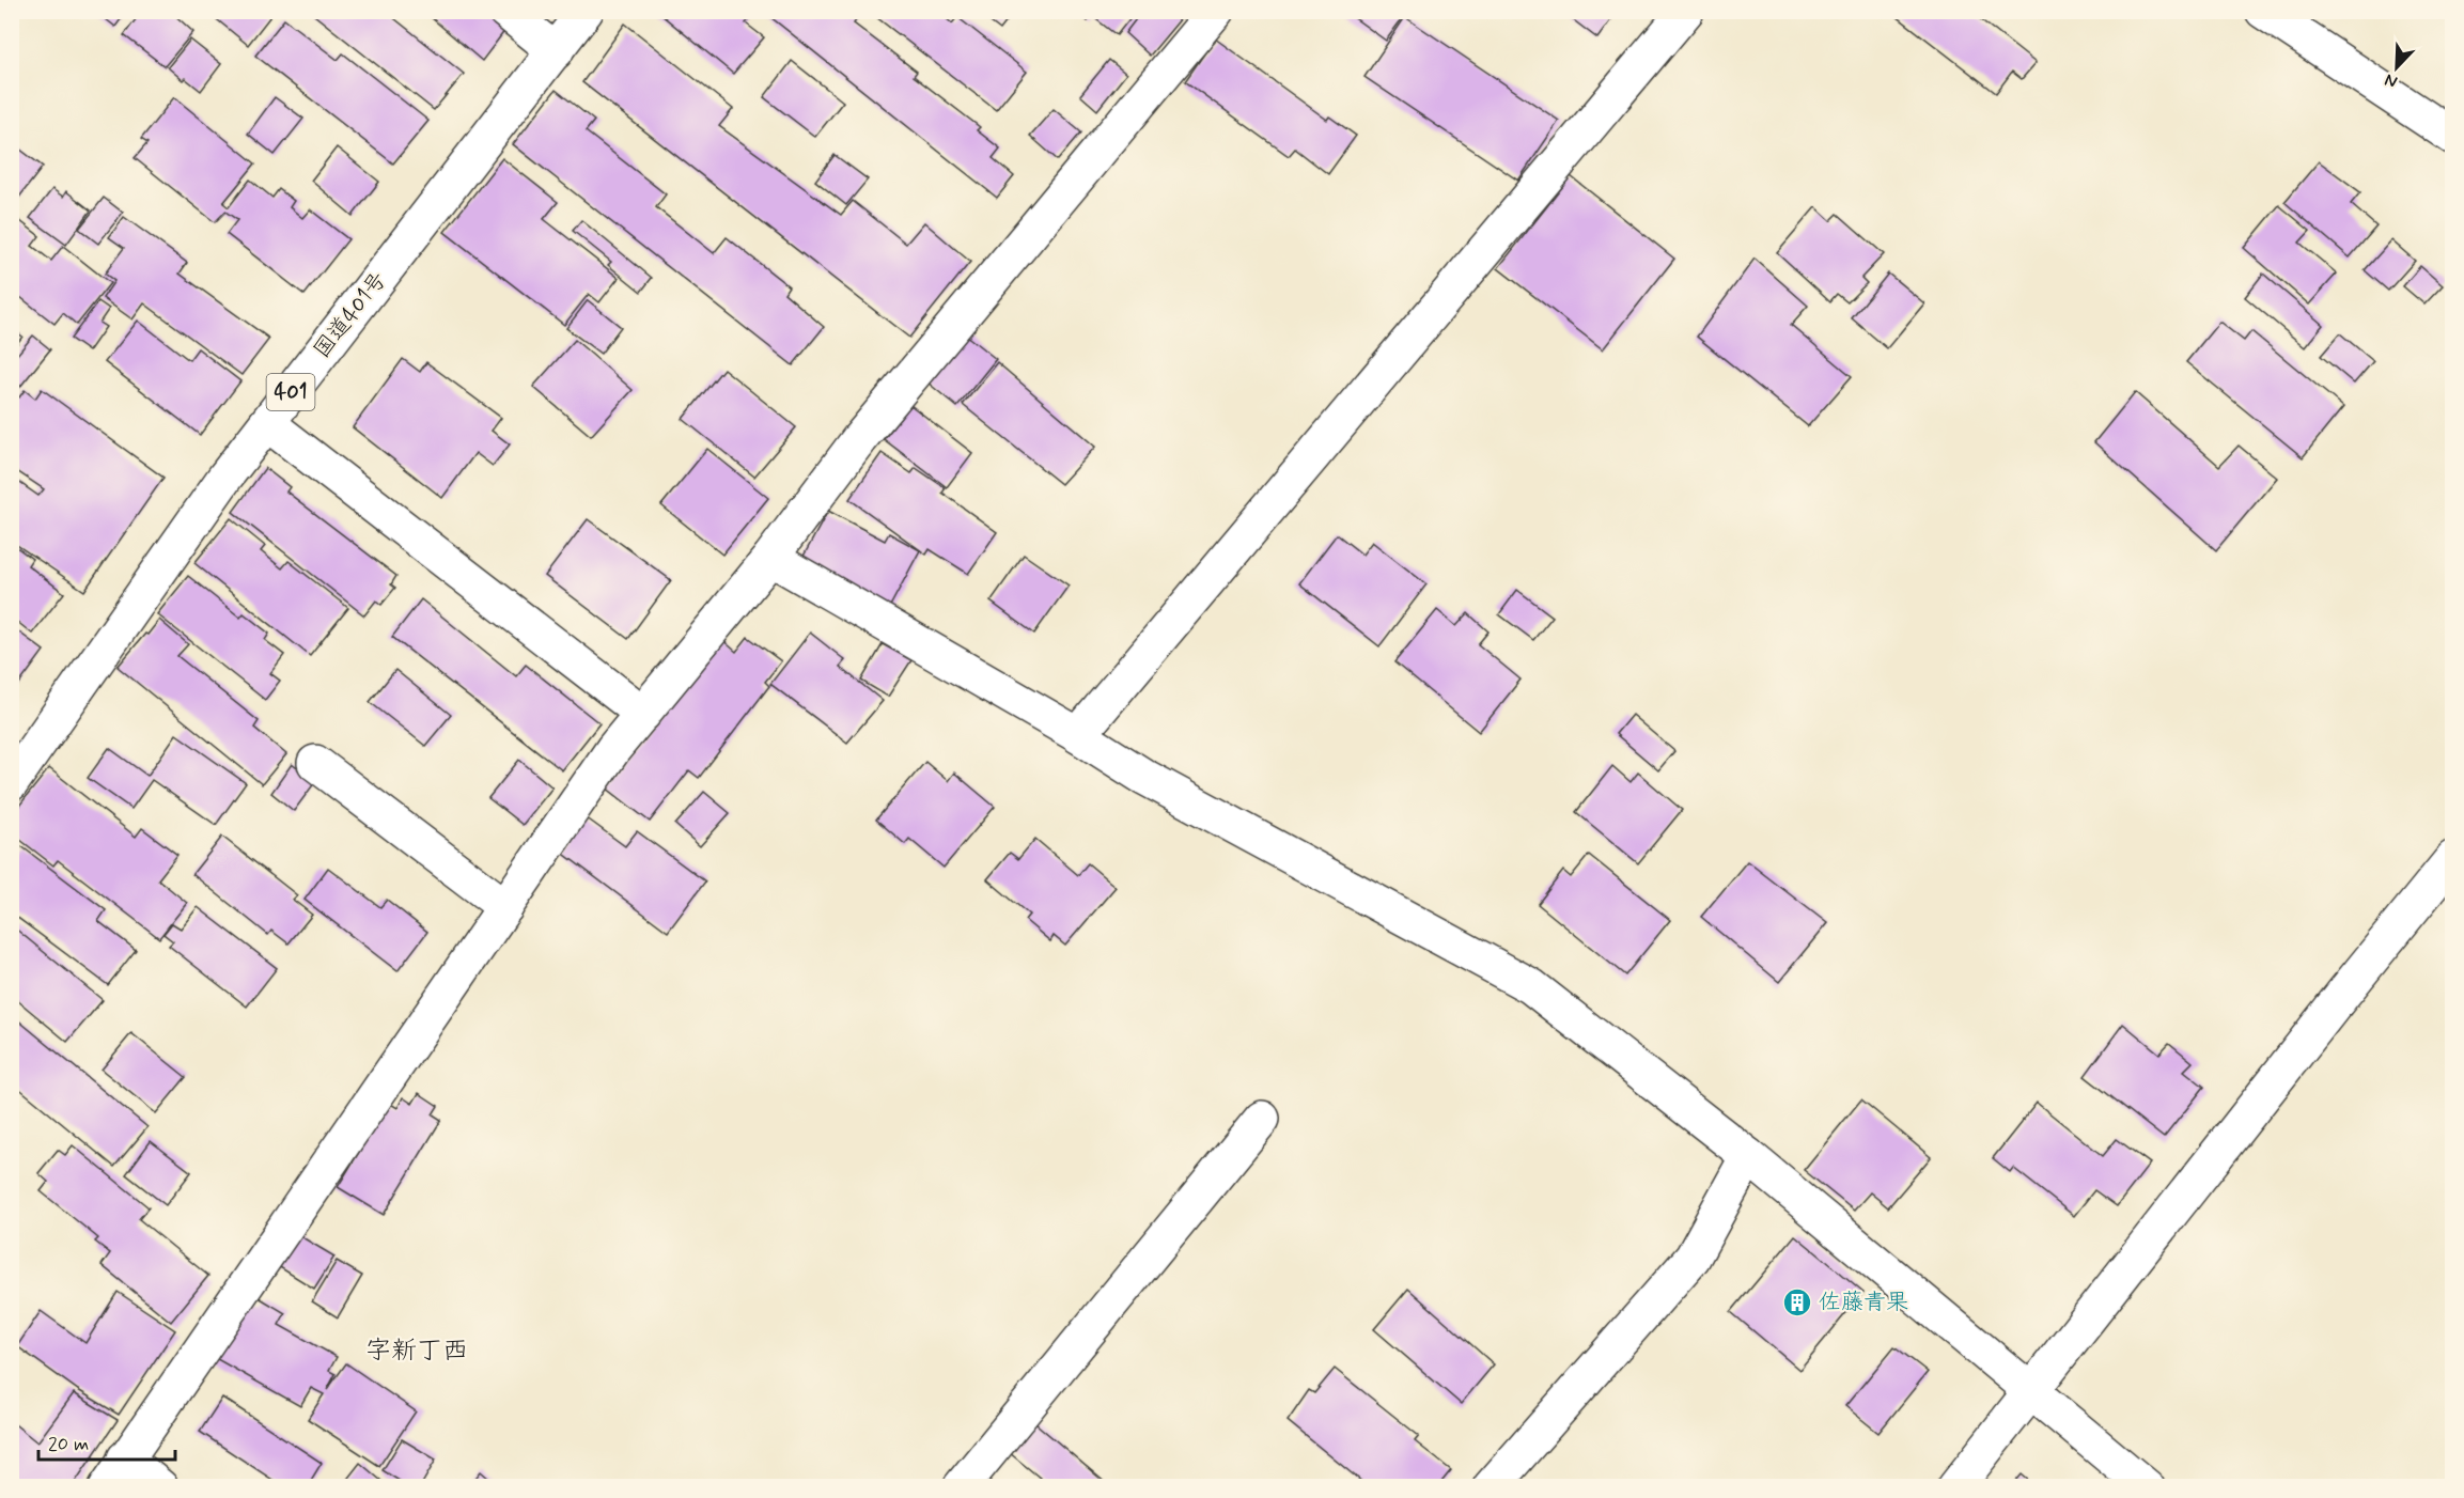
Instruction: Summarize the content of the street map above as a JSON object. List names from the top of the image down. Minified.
{"streets":{"main road":["国道401号","401"]},"districts":["字新丁西"],"places":{"building":["佐藤青果"]},"scale_bar":"20 m","north":"bottom left"}
